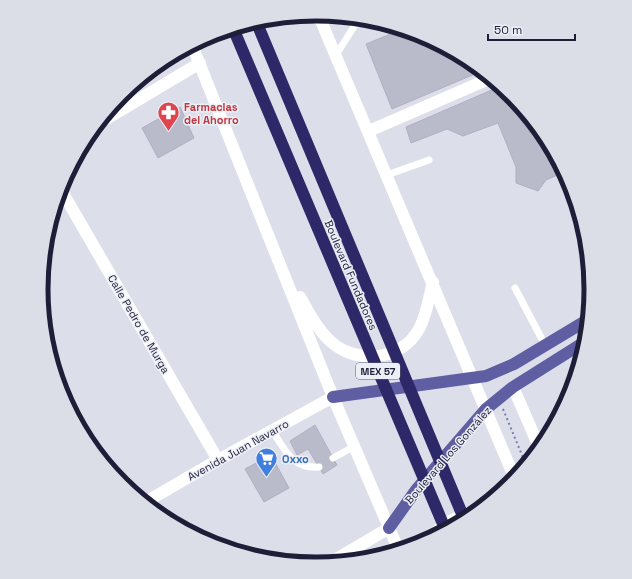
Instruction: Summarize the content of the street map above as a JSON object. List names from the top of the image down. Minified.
{"streets":{"highway":["Boulevard Fundadores","MEX 57"],"main road":["Calle Pedro de Murga","Avenida Juan Navarro","Boulevard Los González"]},"crossings":[["Calle Pedro de Murga","Avenida Juan Navarro"]],"places":{"pharmacy":["Farmacias del Ahorro"],"supermarket":["Oxxo"]},"scale_bar":"50 m"}
